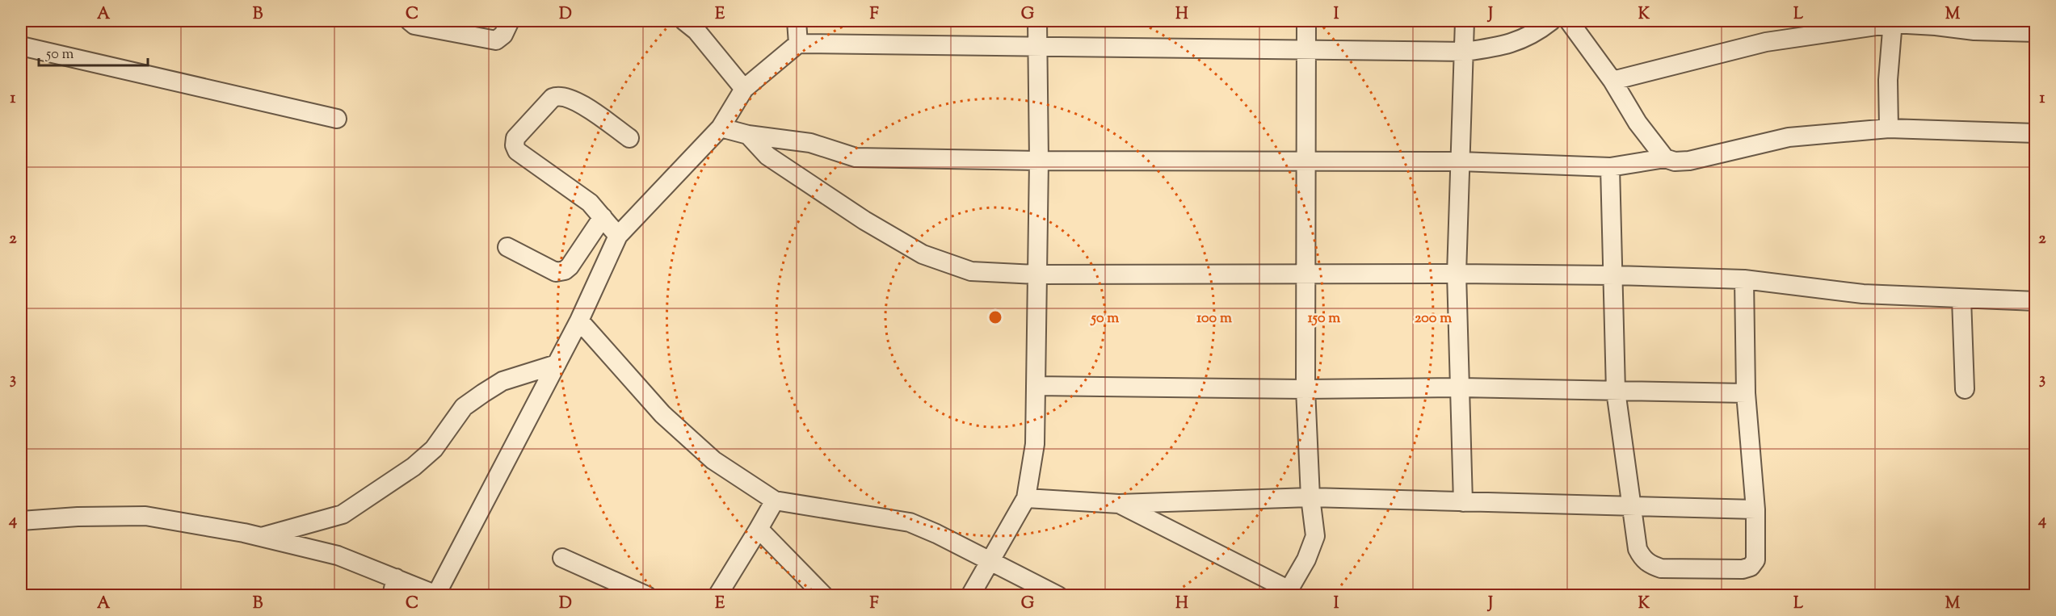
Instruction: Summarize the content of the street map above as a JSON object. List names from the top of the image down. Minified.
{"scale_bar":"50 m","grid":{"columns":["A","B","C","D","E","F","G","H","I","J","K","L","M"],"rows":["1","2","3","4"]},"rings":["50 m","100 m","150 m","200 m"]}
